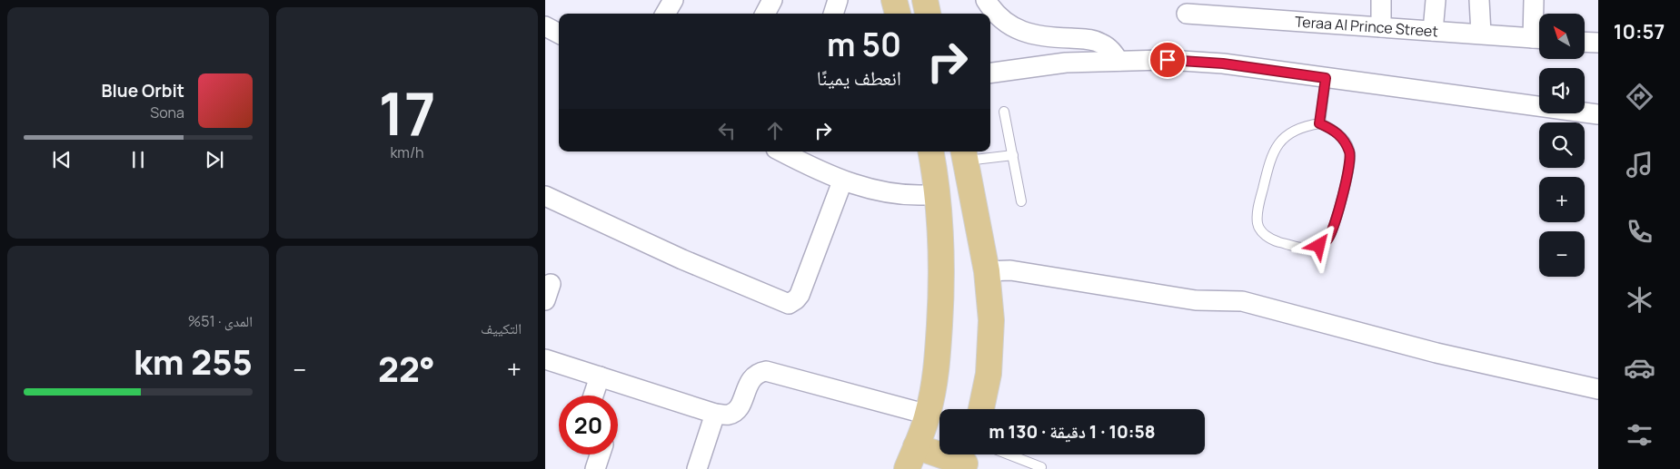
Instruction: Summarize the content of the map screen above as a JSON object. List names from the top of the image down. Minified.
{"streets":{"street":["Teraa Al Prince Street"]},"north":"top left","page":{"tabs":"10:57","tile":[["17","km/h"],"التكييف",["المدى · 51%","255 km"]],"map_buttons":["+","−"],"turn":["50 m","انعطف يمينًا"],"song":["Blue Orbit","Sona"],"heat":["−","22°","+"],"limit":"20","trip":"10:58 · 1 دقيقة · 130 m"}}
